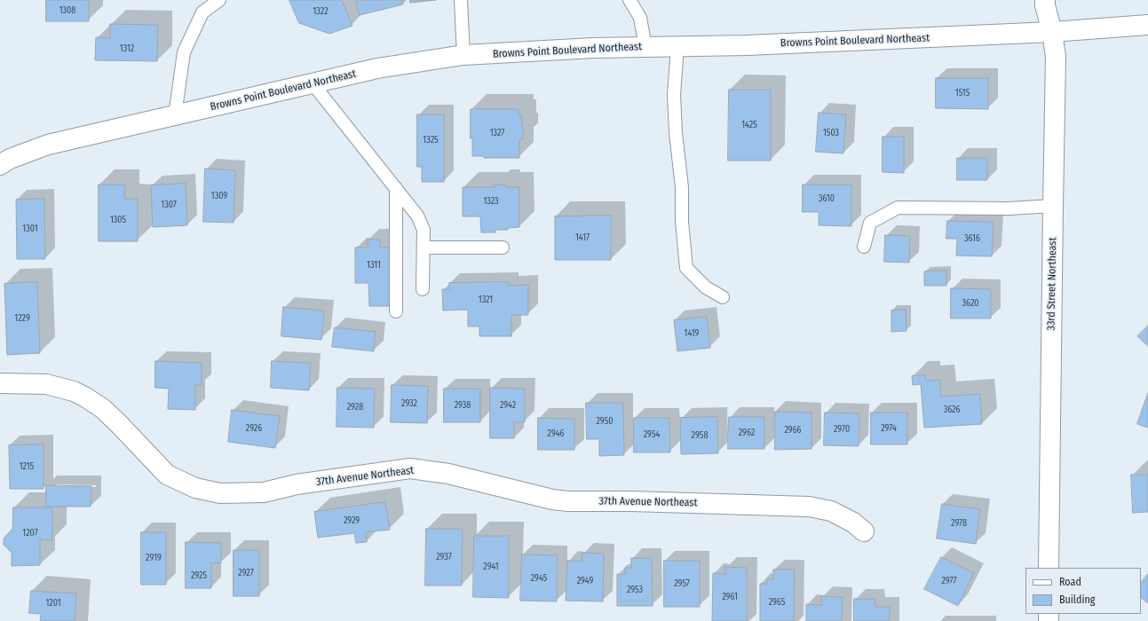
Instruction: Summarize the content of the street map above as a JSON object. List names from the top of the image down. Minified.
{"streets":{"street":["Browns Point Boulevard Northeast","33rd Street Northeast","37th Avenue Northeast"]},"crossings":[["Browns Point Boulevard Northeast","33rd Street Northeast"]],"house_numbers":["1308","1322","1312","1515","1425","1327","1503","1325","1309","3610","1323","1307","1305","1301","1417","3616","1311","1321","3620","1229","1419","2932","2938","2942","2928","3626","2950","2926","2974","2970","2966","2962","2946","2954","2958","1215","2929","2978","1207","2937","2919","2941","2927","2925","2945","2949","2977","2957","2953","2961","2965","1201"],"legend":["Road","Building"]}
